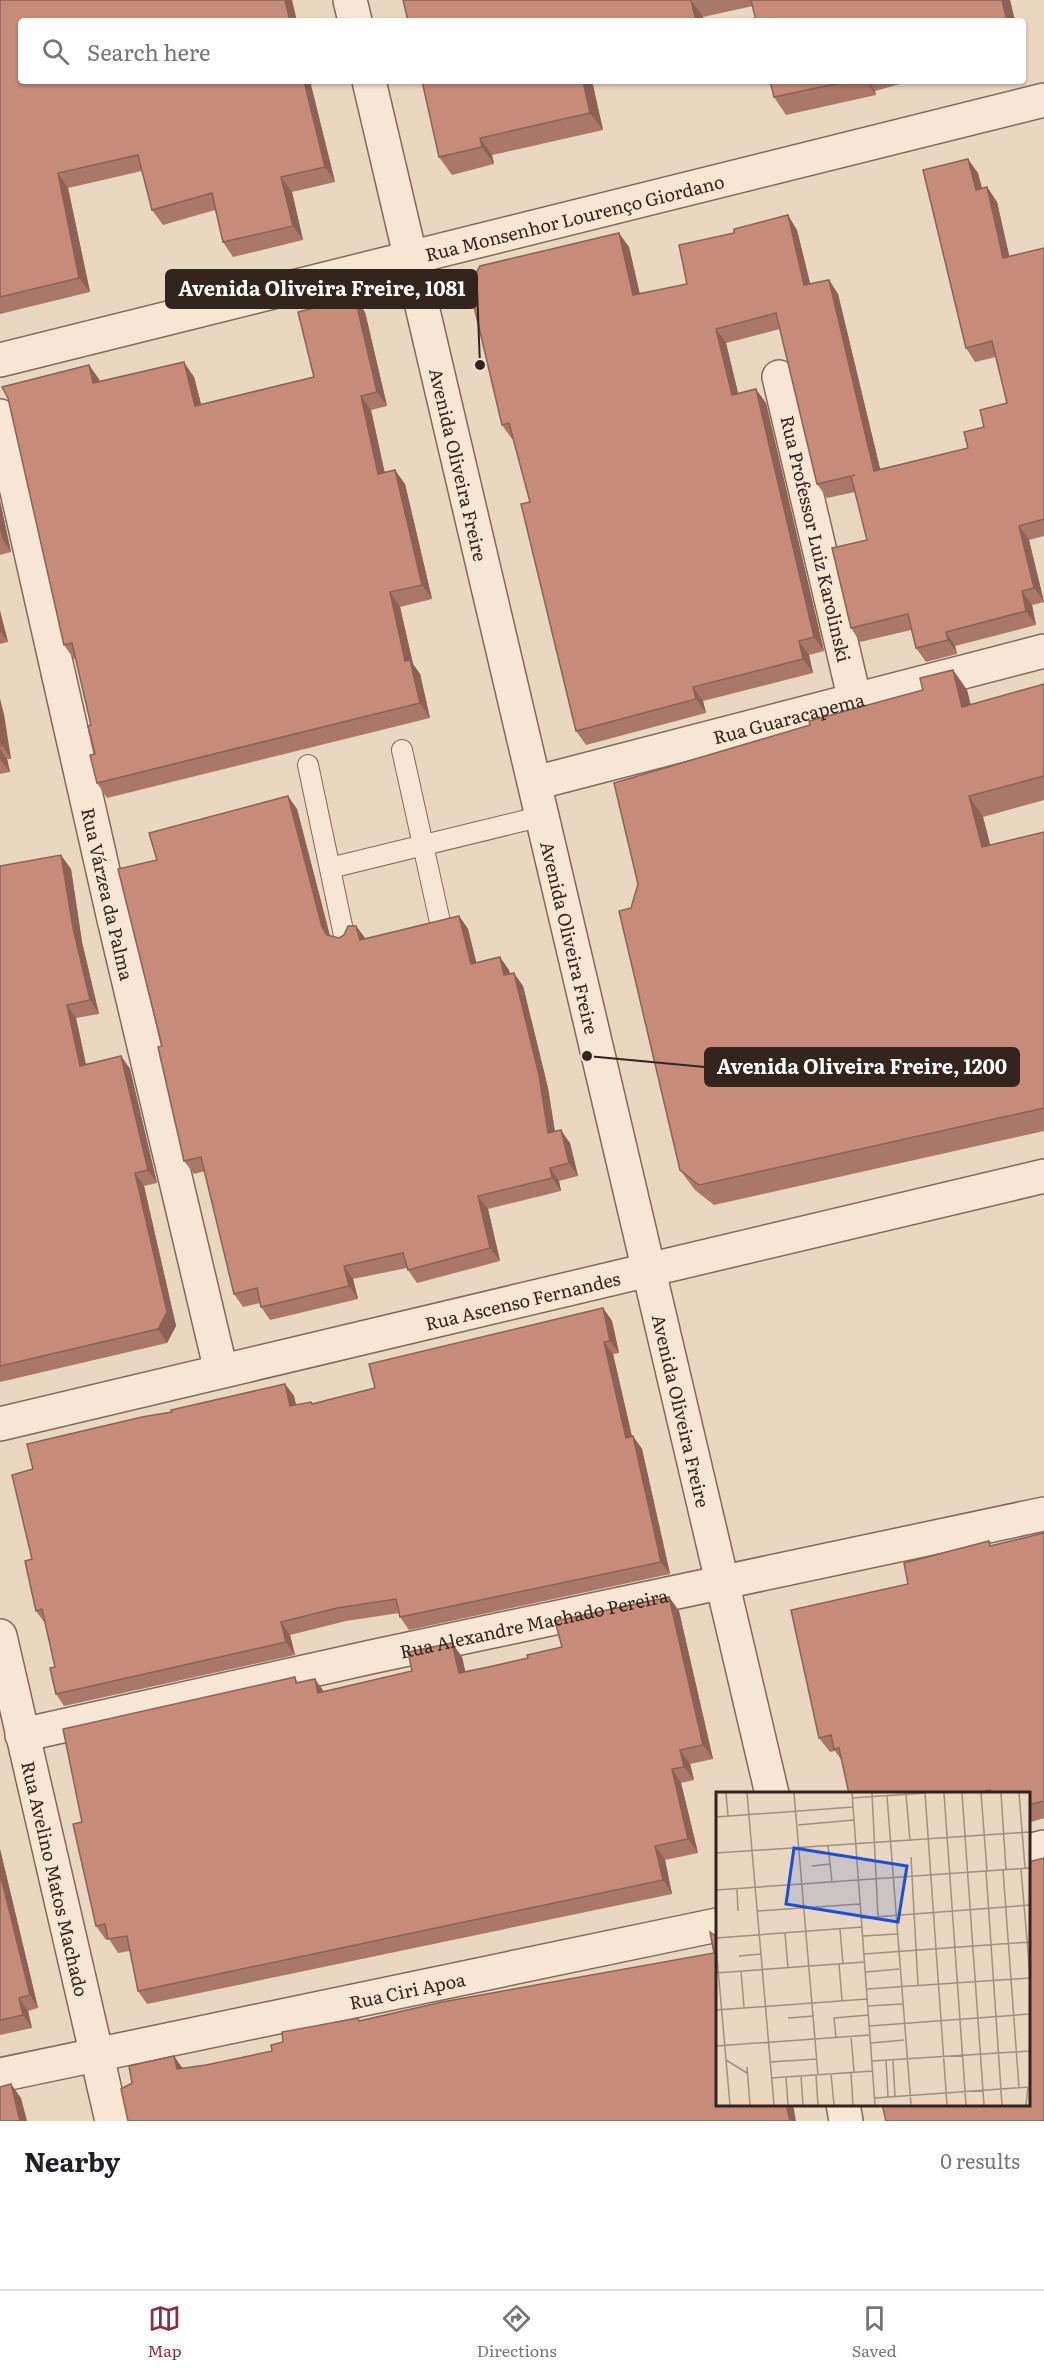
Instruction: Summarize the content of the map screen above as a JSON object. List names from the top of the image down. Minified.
{"streets":{"street":["Rua Monsenhor Lourenço Giordano","Avenida Oliveira Freire","Rua Professor Luiz Karolinski","Rua Guaracapema","Rua Várzea da Palma","Rua Ascenso Fernandes","Rua Alexandre Machado Pereira","Rua Avelino Matos Machado","Rua Ciri Apoa"]},"crossings":[["Rua Monsenhor Lourenço Giordano","Avenida Oliveira Freire"],["Avenida Oliveira Freire","Rua Guaracapema"],["Avenida Oliveira Freire","Rua Ascenso Fernandes"],["Avenida Oliveira Freire","Rua Alexandre Machado Pereira"],["Rua Professor Luiz Karolinski","Rua Guaracapema"],["Rua Várzea da Palma","Rua Ascenso Fernandes"],["Rua Alexandre Machado Pereira","Rua Avelino Matos Machado"],["Rua Avelino Matos Machado","Rua Ciri Apoa"]],"places":["Avenida Oliveira Freire, 1081","Avenida Oliveira Freire, 1200"],"page":{"search":"Search here","heading":["Nearby","0 results"],"nav":["Map","Directions","Saved"]}}
